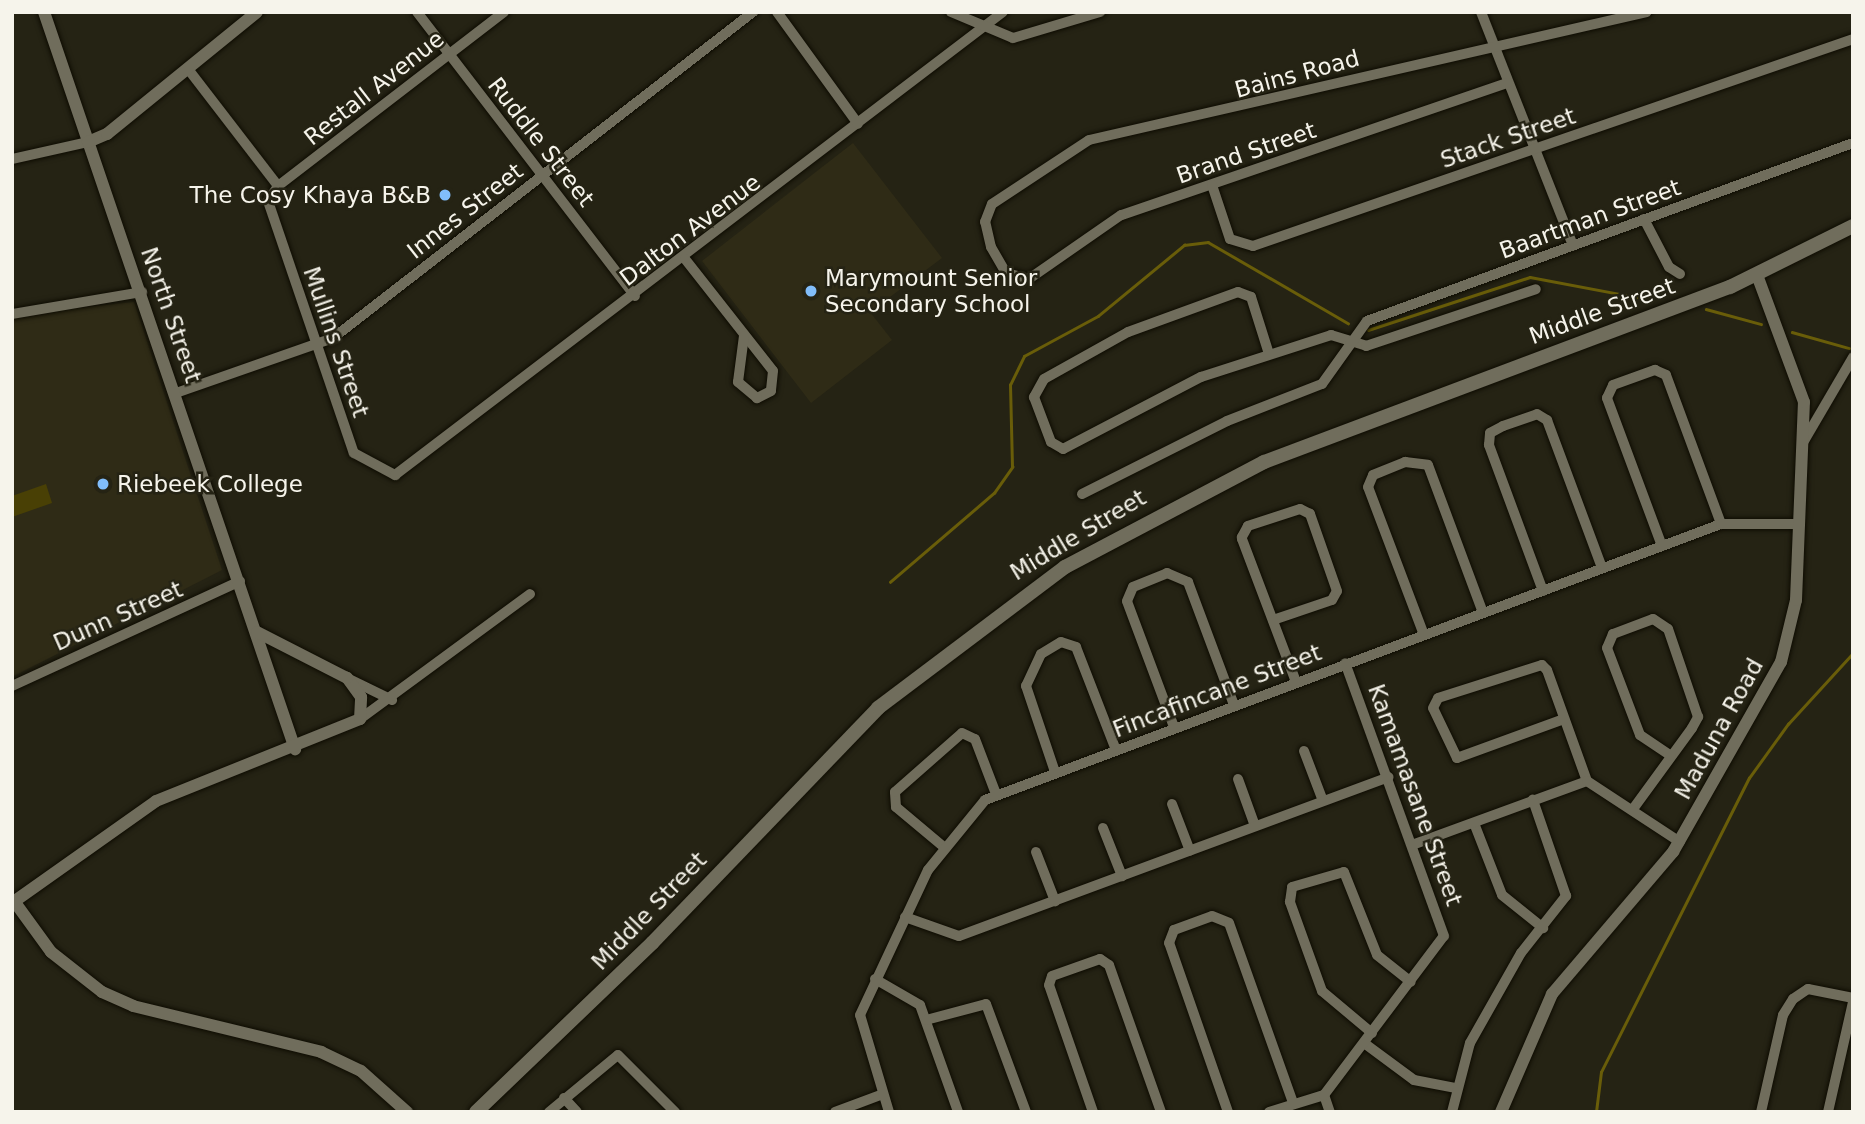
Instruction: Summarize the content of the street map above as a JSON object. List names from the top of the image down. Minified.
{"streets":{"main road":["Middle Street"],"street":["Bains Road","Restall Avenue","Stack Street","Ruddle Street","Brand Street","Innes Street","Baartman Street","Dalton Avenue","North Street","Mullins Street","Dunn Street","Fincafincane Street","Maduna Road","Kamamasane Street"]},"crossings":[["Bains Road","Brand Street"],["Restall Avenue","Ruddle Street"],["Restall Avenue","Mullins Street"],["Stack Street","Brand Street"],["Ruddle Street","Innes Street"],["Ruddle Street","Dalton Avenue"],["Innes Street","North Street"],["Innes Street","Mullins Street"],["Dalton Avenue","Mullins Street"],["Middle Street","Maduna Road"],["North Street","Dunn Street"],["Fincafincane Street","Maduna Road"],["Fincafincane Street","Kamamasane Street"]],"places":["The Cosy Khaya B&B","Marymount Senior Secondary School","Riebeek College"]}
